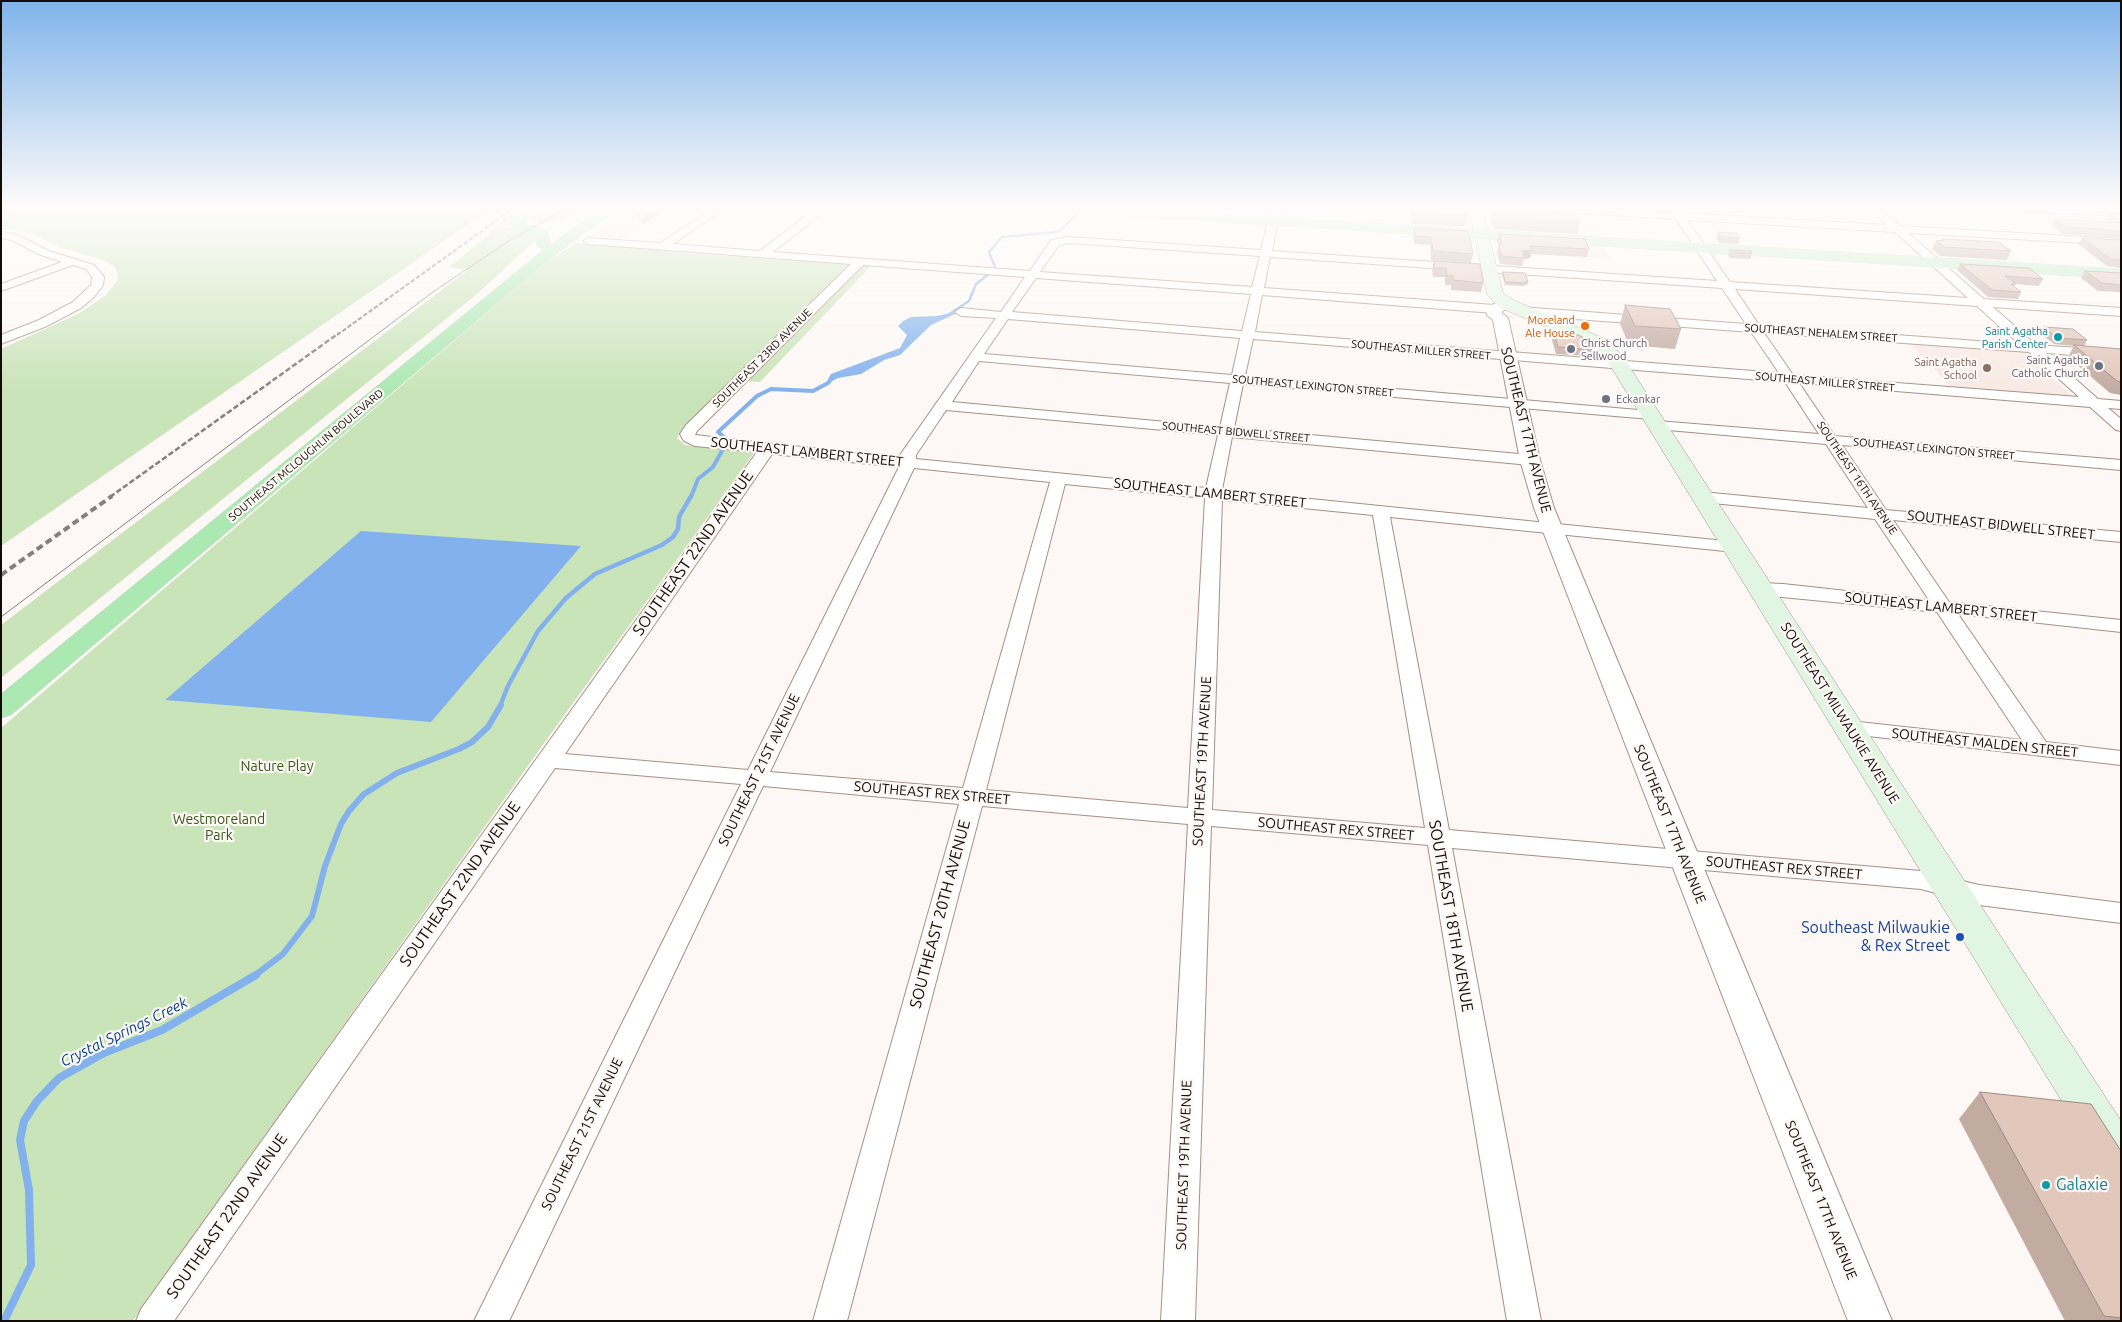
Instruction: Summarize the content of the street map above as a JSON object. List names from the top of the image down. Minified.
{"streets":{"highway":["SOUTHEAST MCLOUGHLIN BOULEVARD"],"main road":["SOUTHEAST 17TH AVENUE","SOUTHEAST MILWAUKIE AVENUE"],"street":["SOUTHEAST NEHALEM STREET","SOUTHEAST MILLER STREET","SOUTHEAST 23RD AVENUE","SOUTHEAST LEXINGTON STREET","SOUTHEAST BIDWELL STREET","SOUTHEAST LAMBERT STREET","SOUTHEAST 16TH AVENUE","SOUTHEAST 22ND AVENUE","SOUTHEAST MALDEN STREET","SOUTHEAST 19TH AVENUE","SOUTHEAST 21ST AVENUE","SOUTHEAST REX STREET","SOUTHEAST 20TH AVENUE","SOUTHEAST 18TH AVENUE"]},"crossings":[["SOUTHEAST NEHALEM STREET","SOUTHEAST 17TH AVENUE"],["SOUTHEAST NEHALEM STREET","SOUTHEAST 16TH AVENUE"],["SOUTHEAST NEHALEM STREET","SOUTHEAST MILWAUKIE AVENUE"],["SOUTHEAST NEHALEM STREET","SOUTHEAST 19TH AVENUE"],["SOUTHEAST NEHALEM STREET","SOUTHEAST 21ST AVENUE"],["SOUTHEAST MILLER STREET","SOUTHEAST 17TH AVENUE"],["SOUTHEAST MILLER STREET","SOUTHEAST 16TH AVENUE"],["SOUTHEAST MILLER STREET","SOUTHEAST MILWAUKIE AVENUE"],["SOUTHEAST MILLER STREET","SOUTHEAST 19TH AVENUE"],["SOUTHEAST MILLER STREET","SOUTHEAST 21ST AVENUE"],["SOUTHEAST 23RD AVENUE","SOUTHEAST LAMBERT STREET"],["SOUTHEAST LEXINGTON STREET","SOUTHEAST 17TH AVENUE"],["SOUTHEAST LEXINGTON STREET","SOUTHEAST 16TH AVENUE"],["SOUTHEAST LEXINGTON STREET","SOUTHEAST MILWAUKIE AVENUE"],["SOUTHEAST LEXINGTON STREET","SOUTHEAST 19TH AVENUE"],["SOUTHEAST LEXINGTON STREET","SOUTHEAST 21ST AVENUE"],["SOUTHEAST 17TH AVENUE","SOUTHEAST BIDWELL STREET"],["SOUTHEAST 17TH AVENUE","SOUTHEAST LAMBERT STREET"],["SOUTHEAST 17TH AVENUE","SOUTHEAST MILWAUKIE AVENUE"],["SOUTHEAST 17TH AVENUE","SOUTHEAST REX STREET"],["SOUTHEAST BIDWELL STREET","SOUTHEAST 16TH AVENUE"],["SOUTHEAST BIDWELL STREET","SOUTHEAST MILWAUKIE AVENUE"],["SOUTHEAST BIDWELL STREET","SOUTHEAST 19TH AVENUE"],["SOUTHEAST BIDWELL STREET","SOUTHEAST 21ST AVENUE"],["SOUTHEAST LAMBERT STREET","SOUTHEAST 16TH AVENUE"],["SOUTHEAST LAMBERT STREET","SOUTHEAST 22ND AVENUE"],["SOUTHEAST LAMBERT STREET","SOUTHEAST MILWAUKIE AVENUE"],["SOUTHEAST LAMBERT STREET","SOUTHEAST 19TH AVENUE"],["SOUTHEAST LAMBERT STREET","SOUTHEAST 21ST AVENUE"],["SOUTHEAST LAMBERT STREET","SOUTHEAST 20TH AVENUE"],["SOUTHEAST LAMBERT STREET","SOUTHEAST 18TH AVENUE"],["SOUTHEAST 16TH AVENUE","SOUTHEAST MALDEN STREET"],["SOUTHEAST 22ND AVENUE","SOUTHEAST REX STREET"],["SOUTHEAST MILWAUKIE AVENUE","SOUTHEAST MALDEN STREET"],["SOUTHEAST MILWAUKIE AVENUE","SOUTHEAST REX STREET"],["SOUTHEAST 19TH AVENUE","SOUTHEAST REX STREET"],["SOUTHEAST 21ST AVENUE","SOUTHEAST REX STREET"],["SOUTHEAST REX STREET","SOUTHEAST 20TH AVENUE"],["SOUTHEAST REX STREET","SOUTHEAST 18TH AVENUE"]],"water":["Crystal Springs Creek"],"parks":["Nature Play","Westmoreland Park"],"places":["Moreland Ale House","Saint Agatha Parish Center","Christ Church Sellwood","Saint Agatha Catholic Church","Saint Agatha School","Eckankar","Southeast Milwaukie & Rex Street","Galaxie"]}
